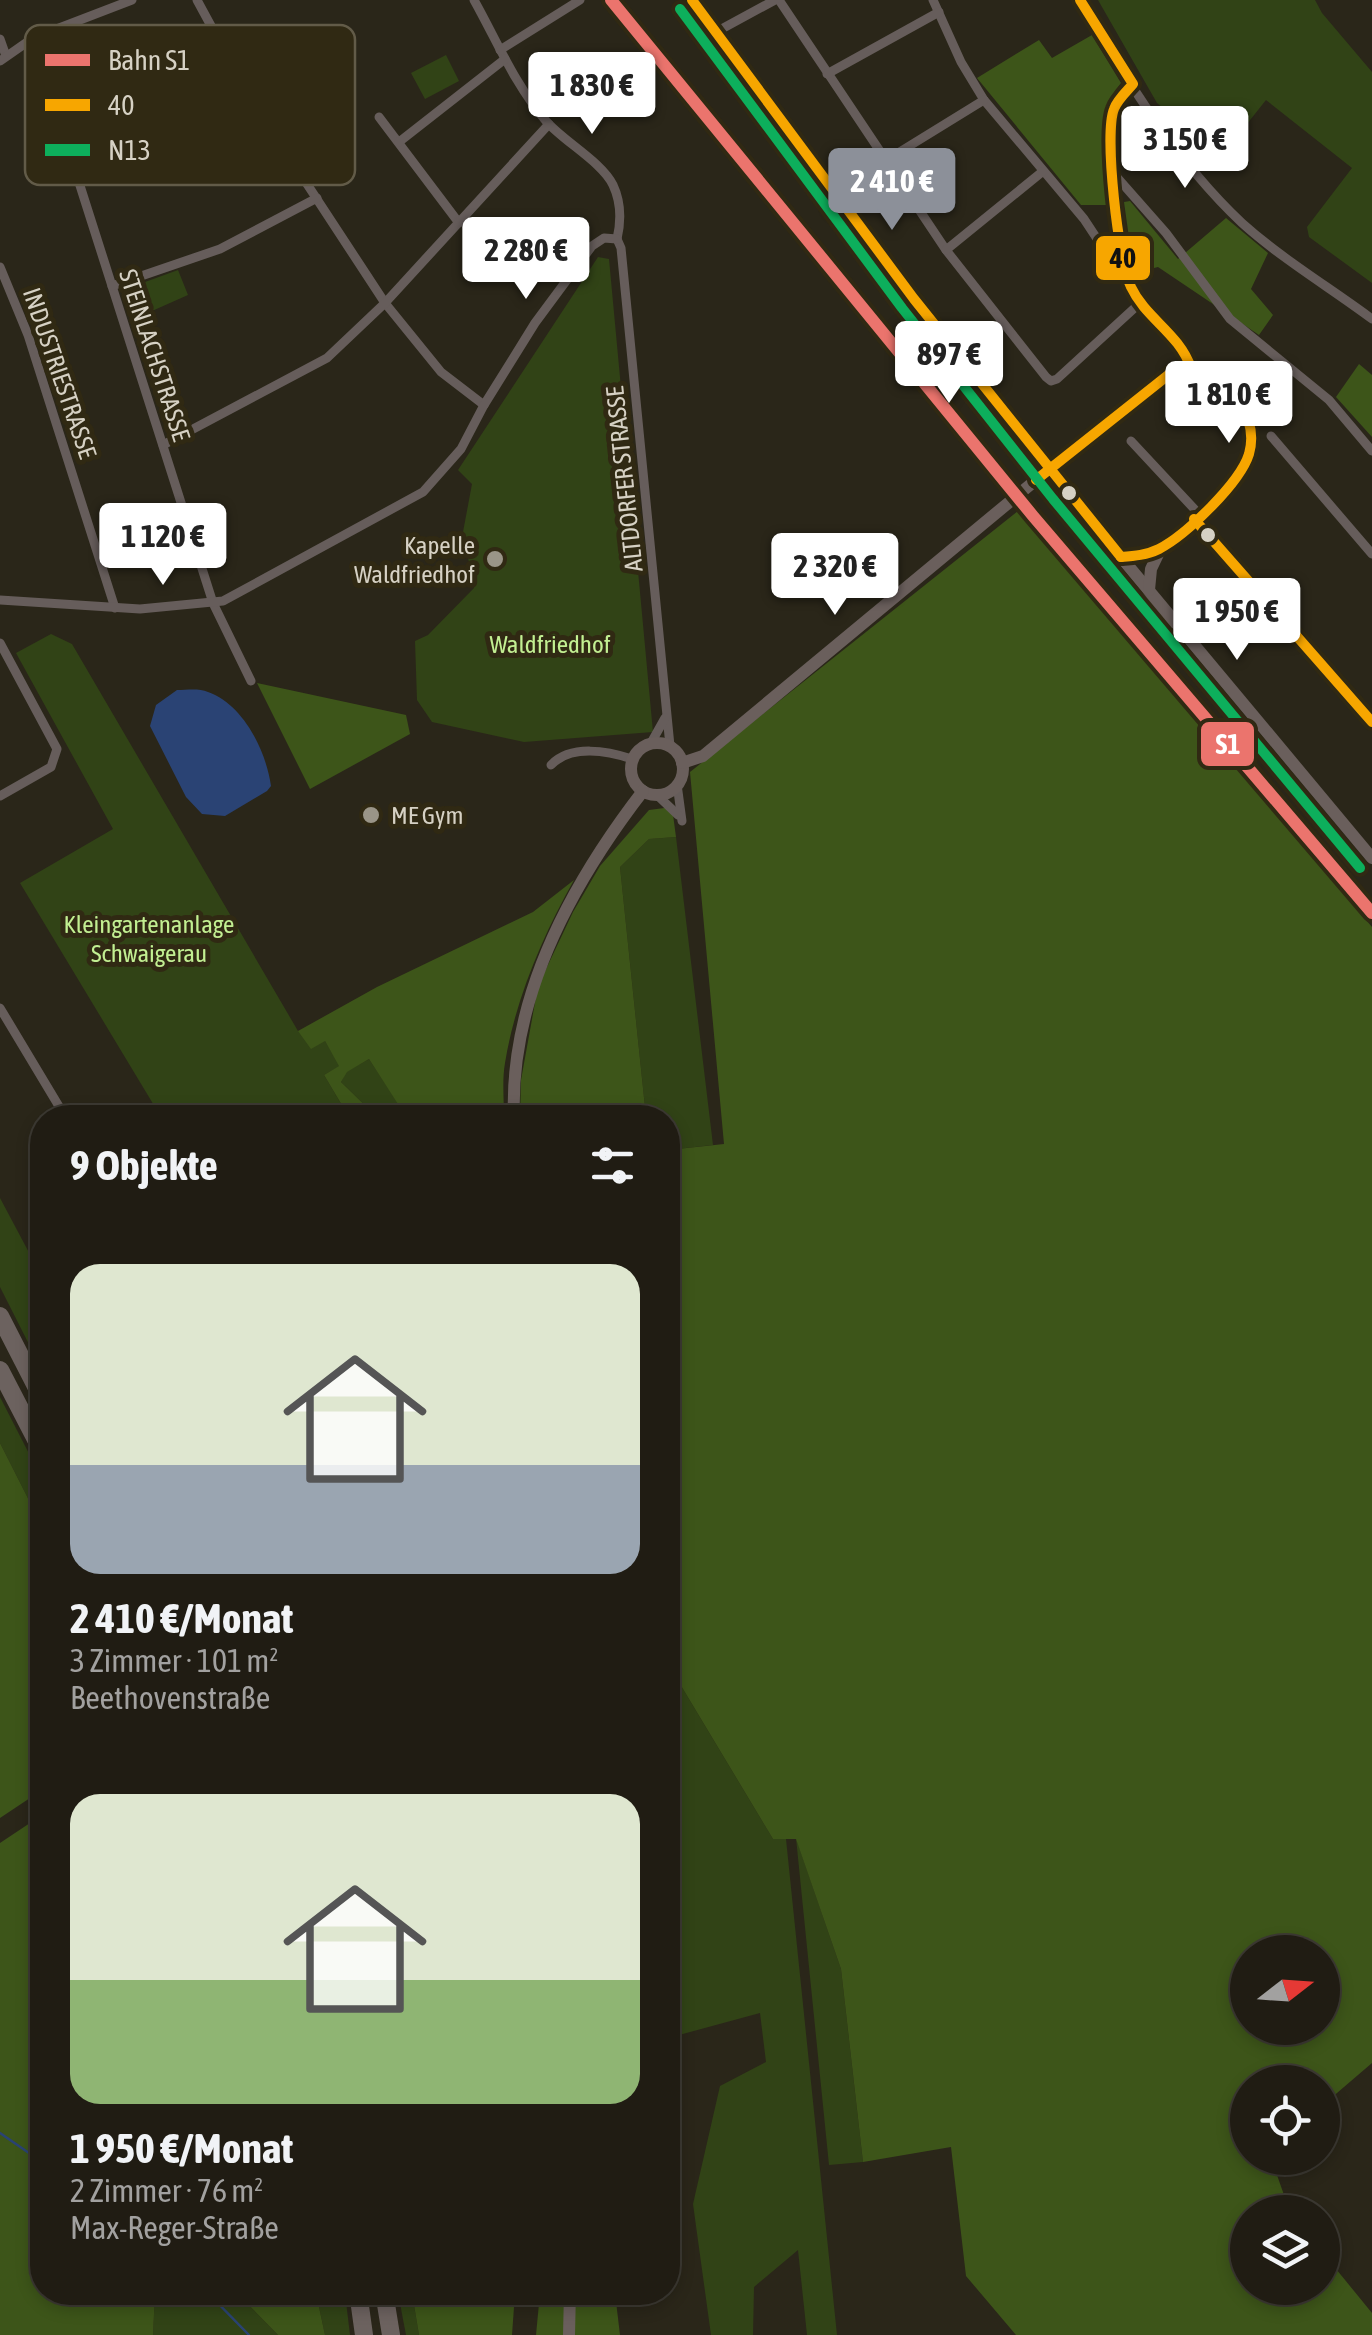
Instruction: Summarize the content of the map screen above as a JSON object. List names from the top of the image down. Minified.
{"streets":{"street":["STEINLACHSTRASSE","INDUSTRIESTRASSE","ALTDORFER STRASSE"]},"parks":["Waldfriedhof","Kleingartenanlage Schwaigerau"],"places":["Kapelle Waldfriedhof","ME Gym"],"lines":["rail line S1","transit line 40","transit line N13"],"legend":["Bahn S1","40","N13"],"north":"right","page":{"price":["1 830 €","3 150 €","2 410 €","2 280 €","897 €","1 810 €","1 120 €","2 320 €","1 950 €"],"heading":"9 Objekte","list":[{"name":"2 410 €/Monat","note":"3 Zimmer · 101 m² · Beethovenstraße"},{"name":"1 950 €/Monat","note":"2 Zimmer · 76 m² · Max-Reger-Straße"}]}}
